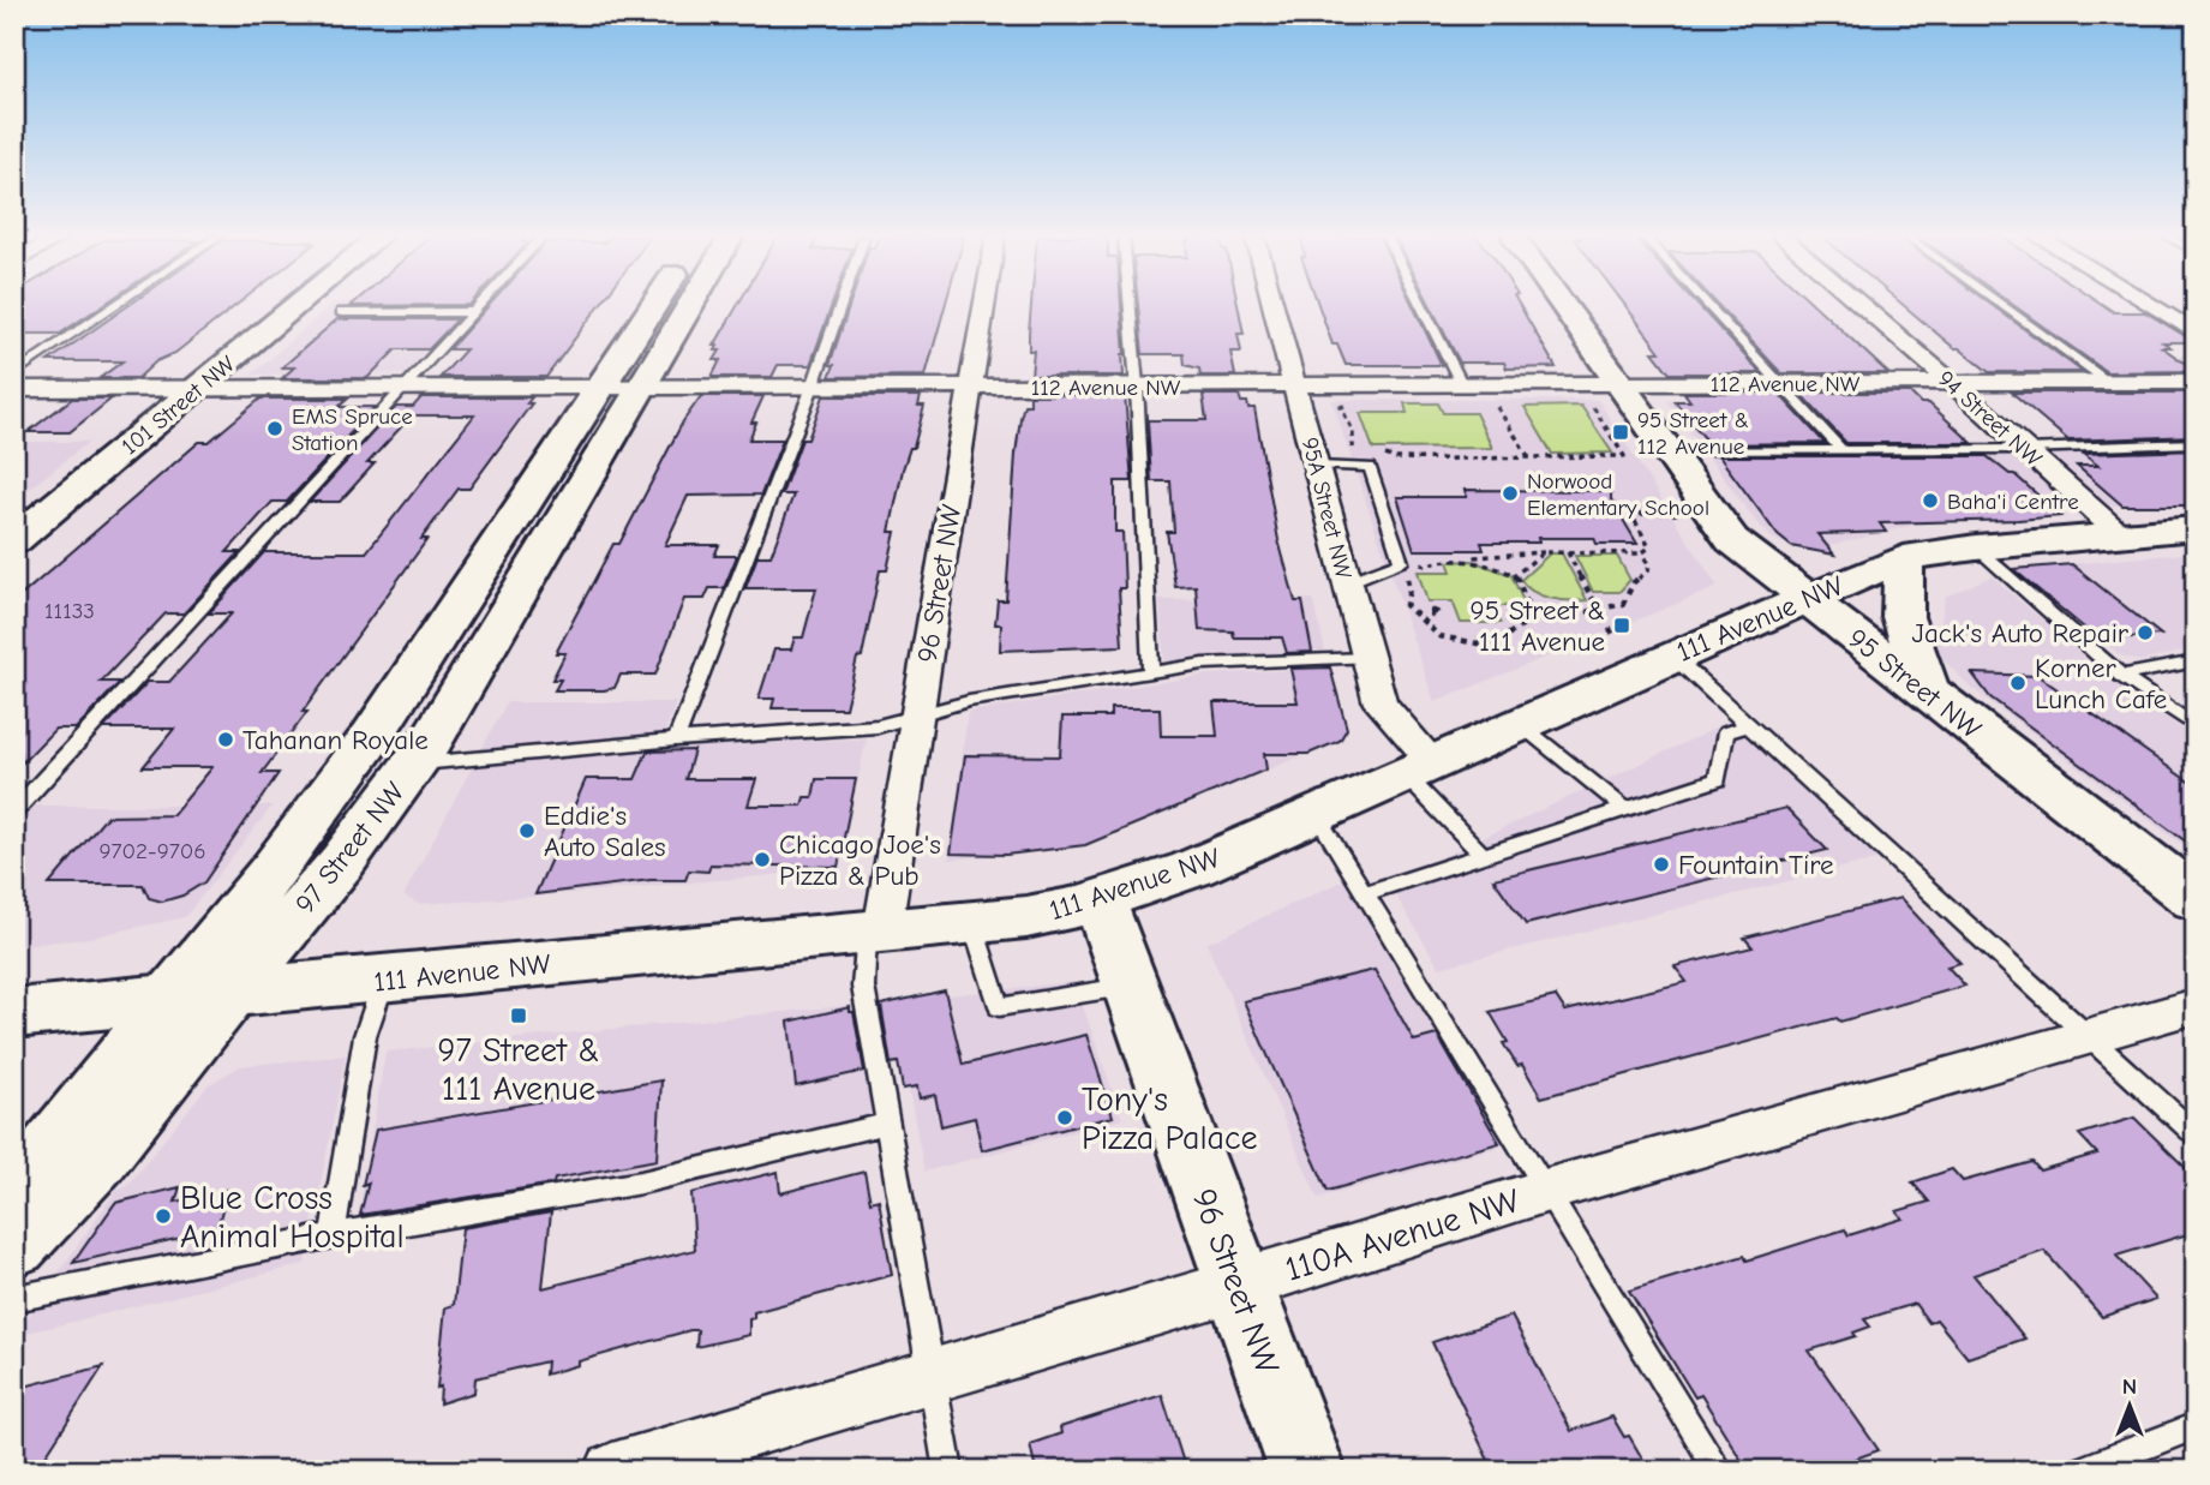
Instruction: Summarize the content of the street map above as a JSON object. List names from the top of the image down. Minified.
{"streets":{"main road":["101 Street NW","96 Street NW","111 Avenue NW","95 Street NW","97 Street NW"],"street":["112 Avenue NW","94 Street NW","95A Street NW","110A Avenue NW"]},"crossings":[["112 Avenue NW","101 Street NW"],["112 Avenue NW","94 Street NW"],["112 Avenue NW","95A Street NW"],["112 Avenue NW","96 Street NW"],["112 Avenue NW","95 Street NW"],["112 Avenue NW","97 Street NW"],["94 Street NW","111 Avenue NW"],["95A Street NW","111 Avenue NW"],["96 Street NW","111 Avenue NW"],["96 Street NW","110A Avenue NW"],["111 Avenue NW","95 Street NW"],["111 Avenue NW","97 Street NW"]],"places":{"other":["EMS Spruce Station","Norwood Elementary School","Baha'i Centre","Jack's Auto Repair","Korner Lunch Cafe","Tahanan Royale","Eddie's Auto Sales","Chicago Joe's Pizza & Pub","Fountain Tire","Tony's Pizza Palace","Blue Cross Animal Hospital"],"transit":["95 Street & 112 Avenue","95 Street & 111 Avenue","97 Street & 111 Avenue"]},"house_numbers":["11133","9702-9706"],"north":"top"}
